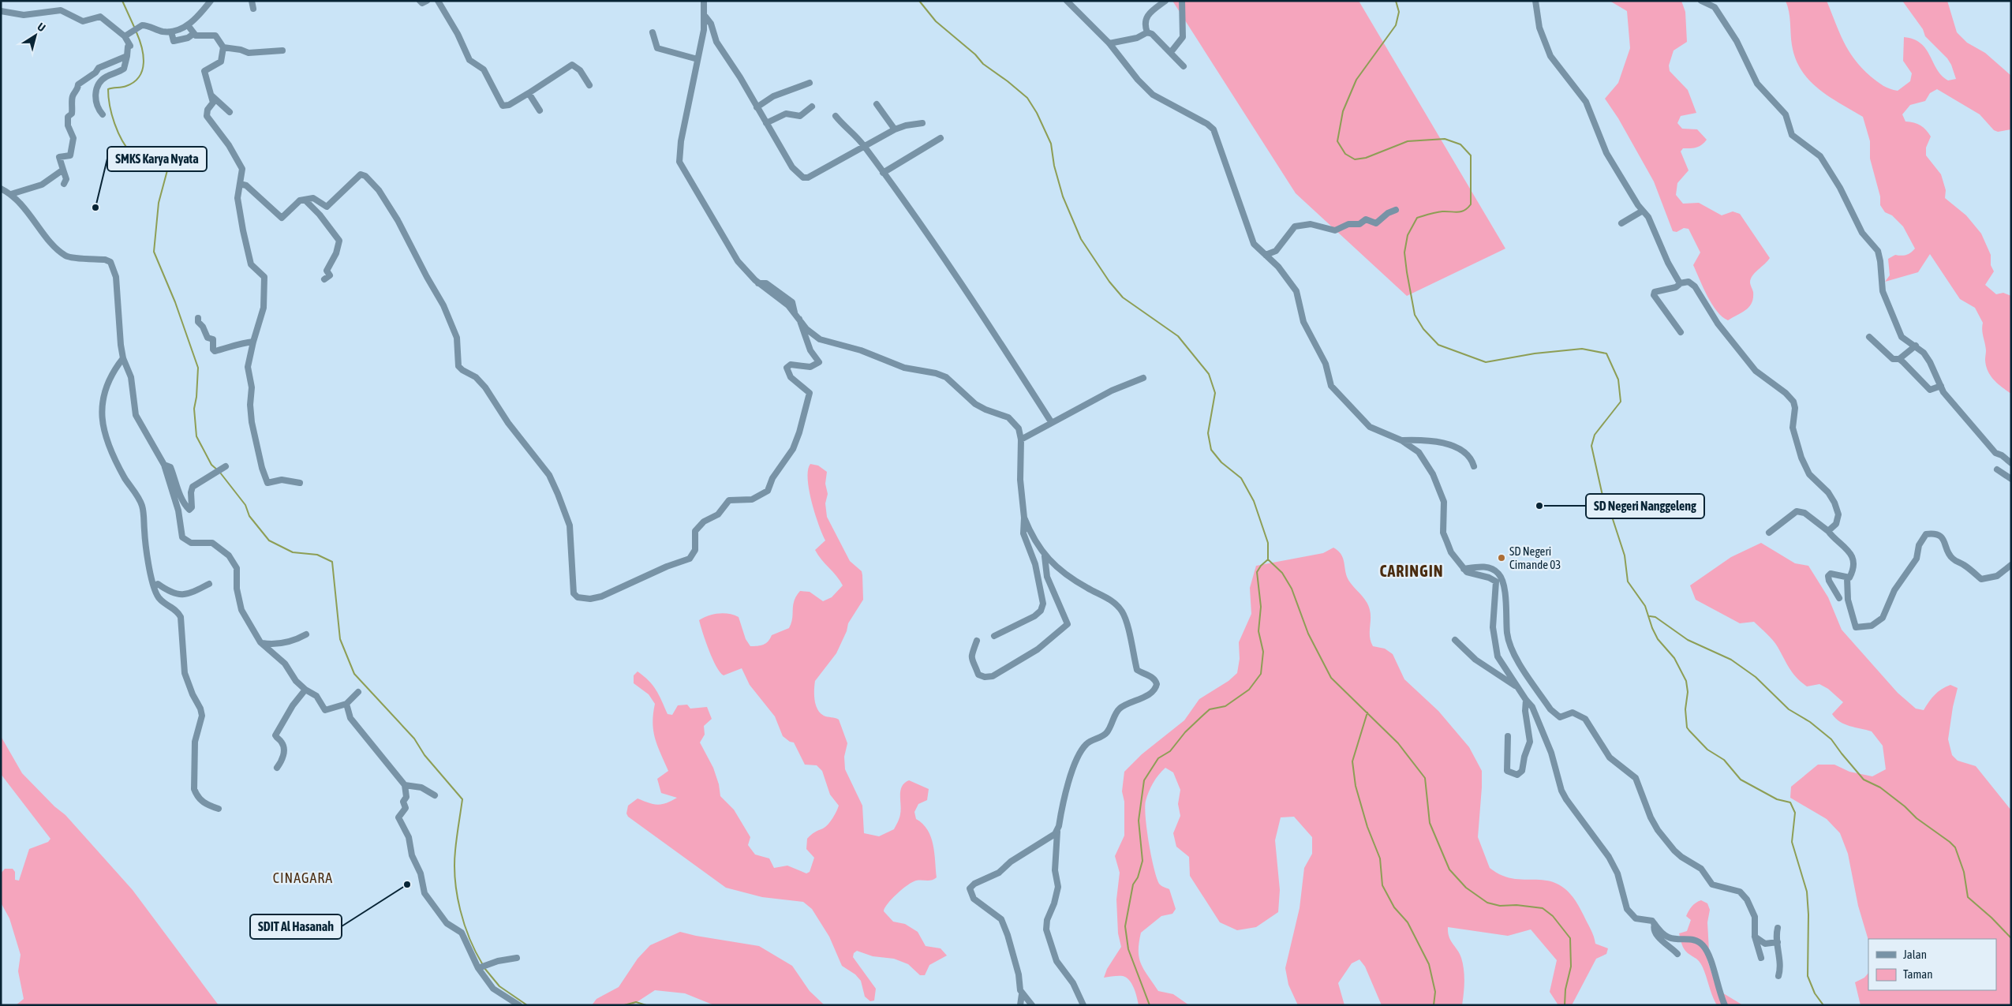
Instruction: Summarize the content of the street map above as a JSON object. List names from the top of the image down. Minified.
{"districts":["CARINGIN","CINAGARA"],"places":["SMKS Karya Nyata","SD Negeri Nanggeleng","SD Negeri Cimande 03","SDIT Al Hasanah"],"legend":["Jalan","Taman"],"north":"top right"}
